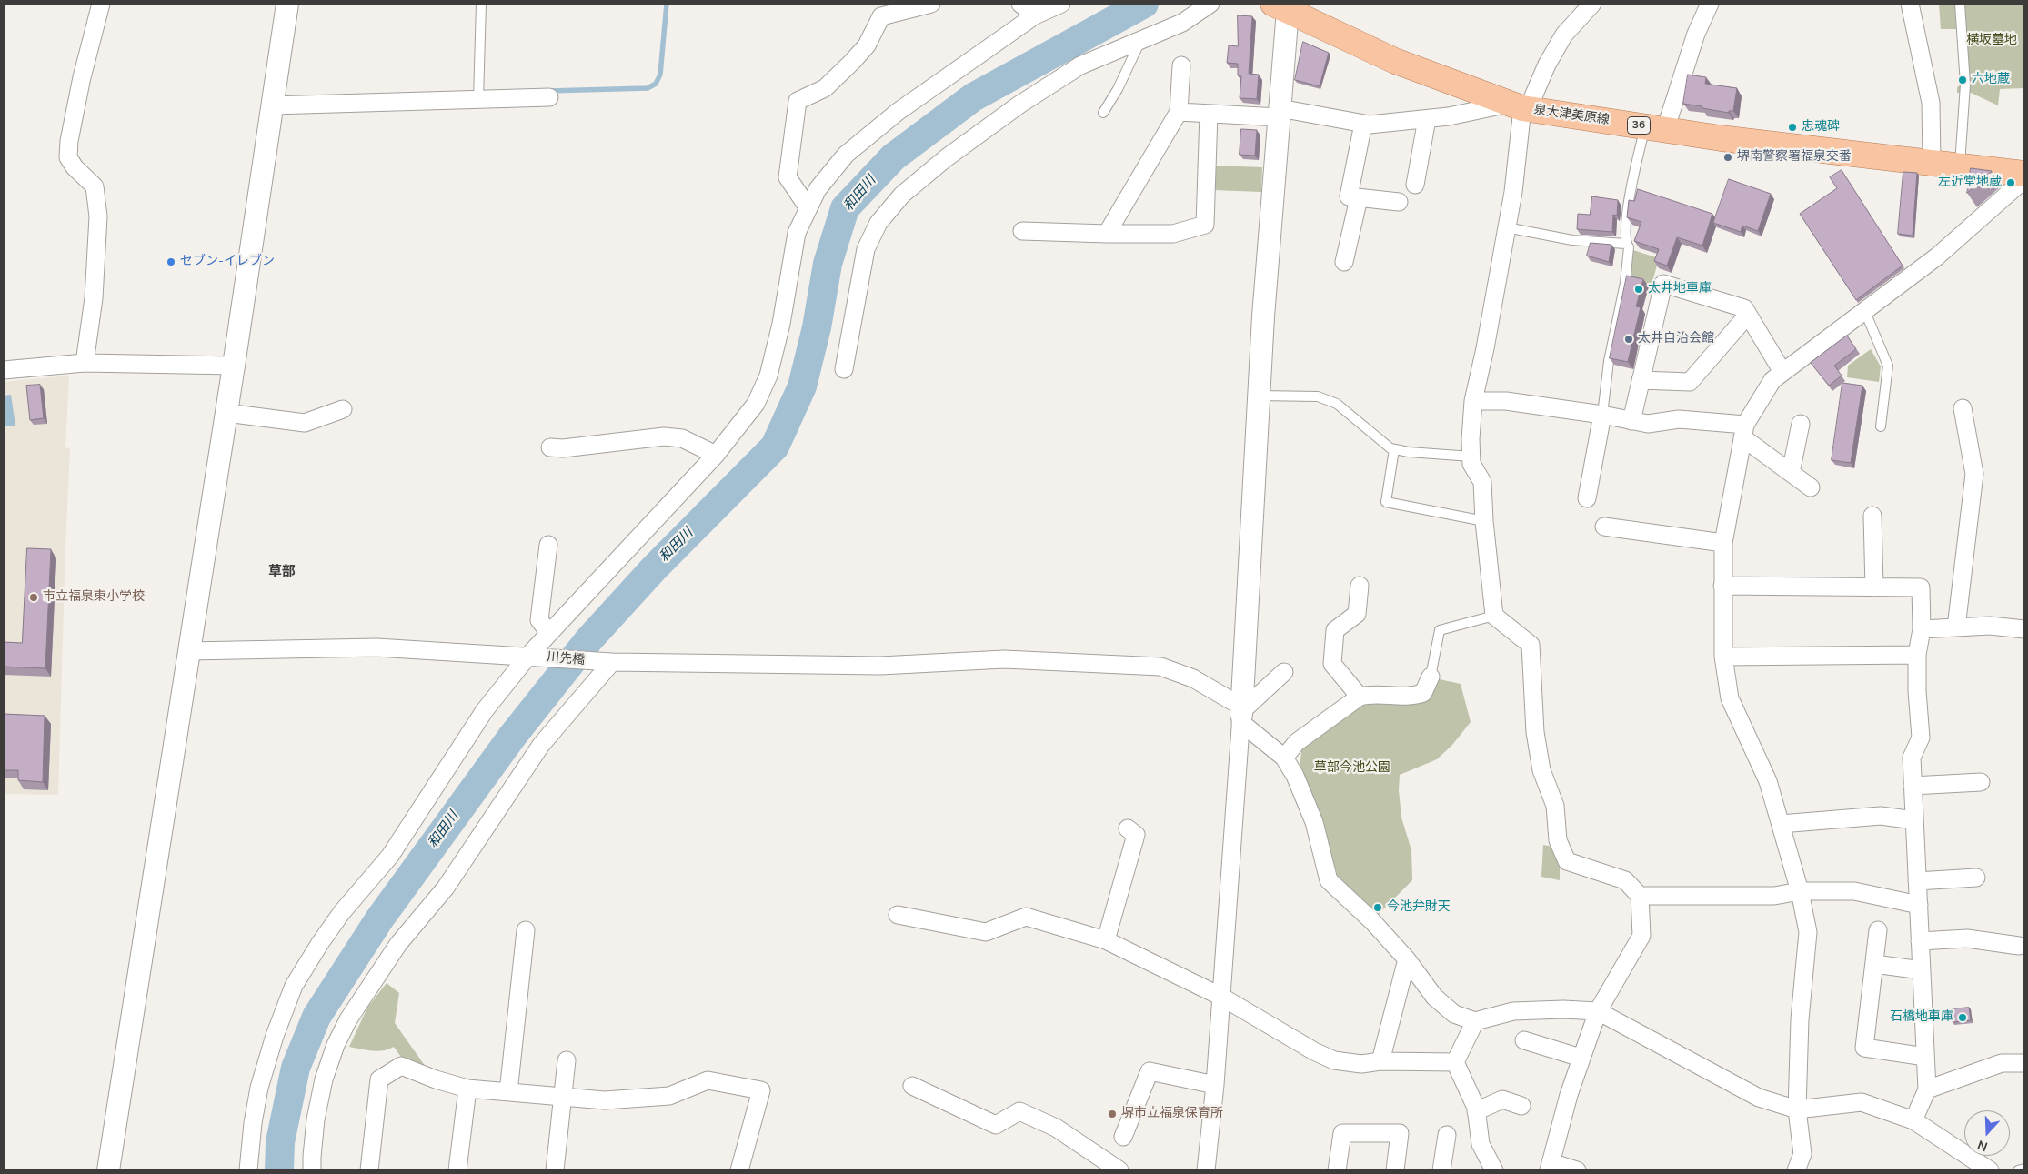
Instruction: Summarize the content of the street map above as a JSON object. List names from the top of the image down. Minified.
{"streets":{"main road":["泉大津美原線","36"],"street":["川先橋"]},"districts":["草部"],"water":["和田川"],"parks":["横坂墓地","草部今池公園"],"places":["六地蔵","忠魂碑","堺南警察署福泉交番","左近堂地蔵","セブン-イレブン","太井地車庫","太井自治会館","市立福泉東小学校","今池弁財天","石橋地車庫","堺市立福泉保育所"],"north":"bottom"}
